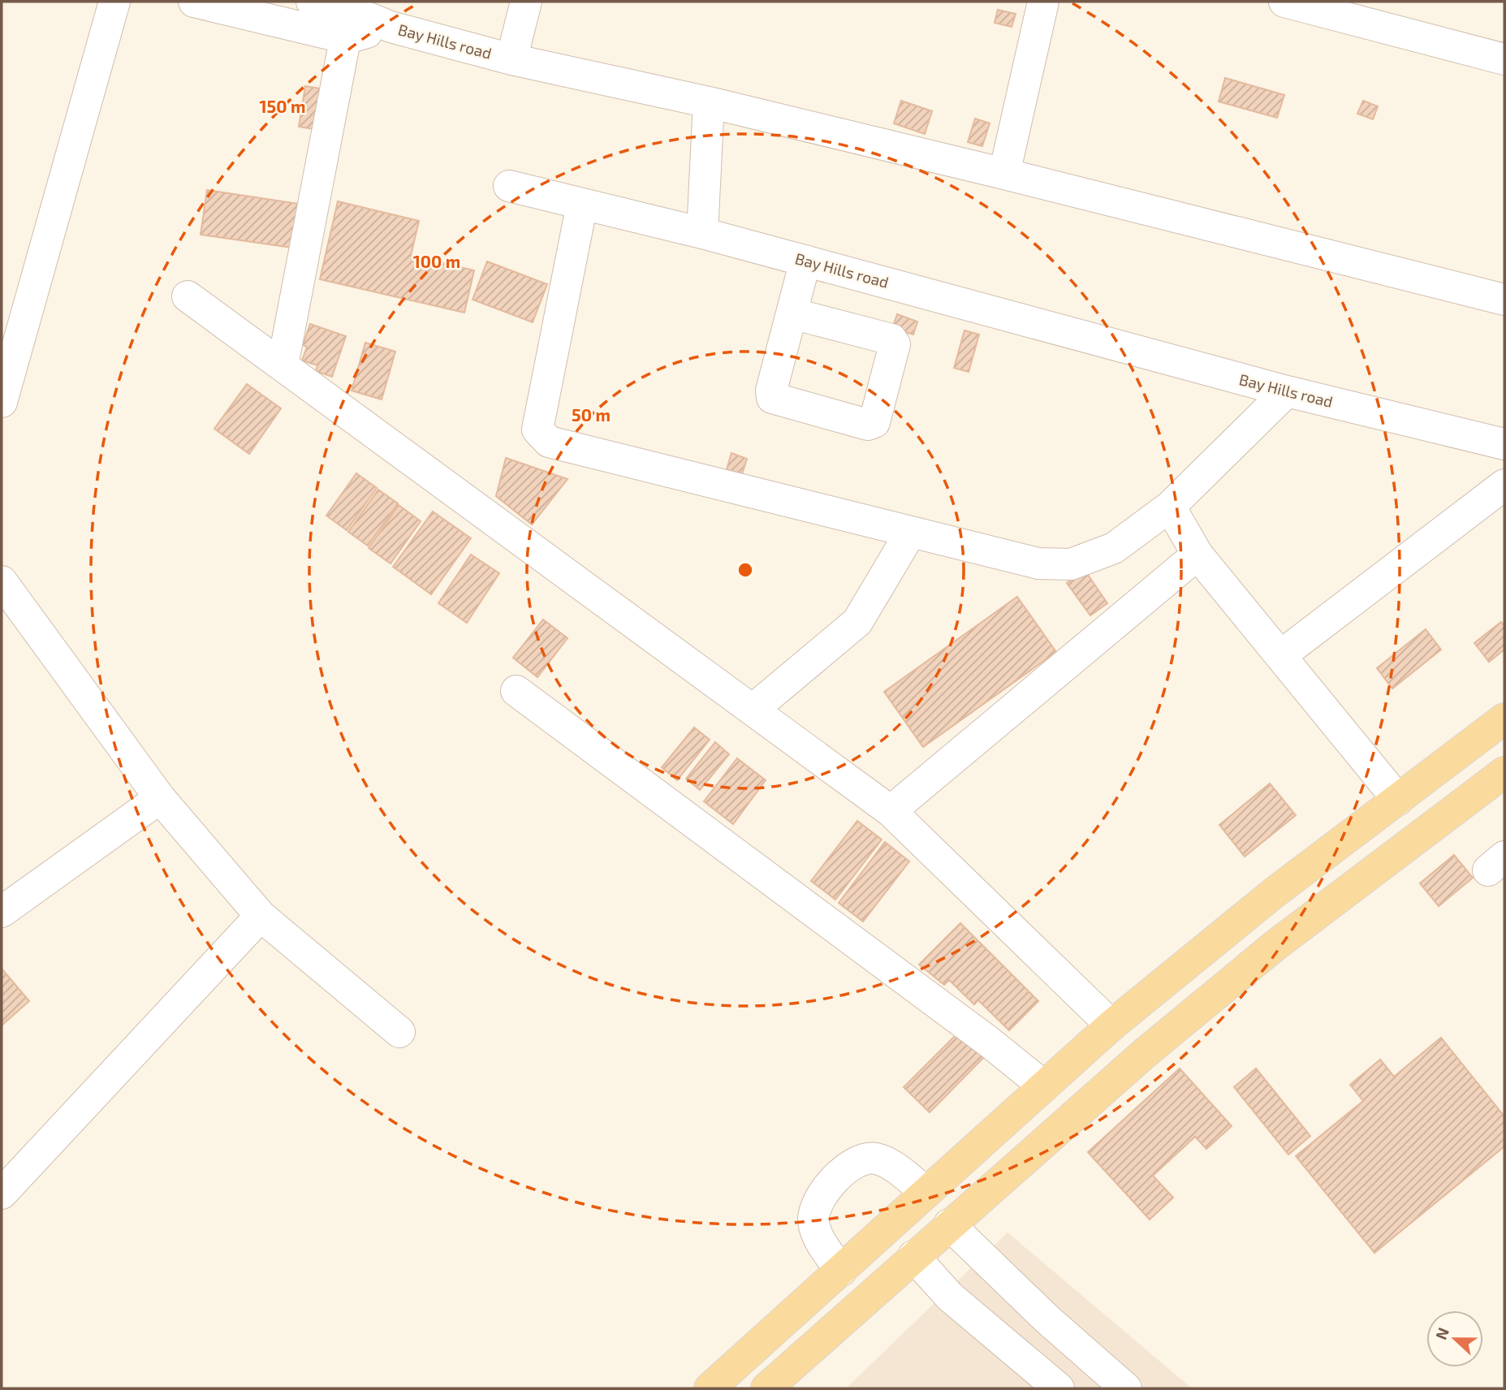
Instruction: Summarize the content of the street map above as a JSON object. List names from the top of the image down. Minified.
{"streets":{"street":["Bay Hills road"]},"north":"left","rings":["150 m","100 m","50 m"]}
